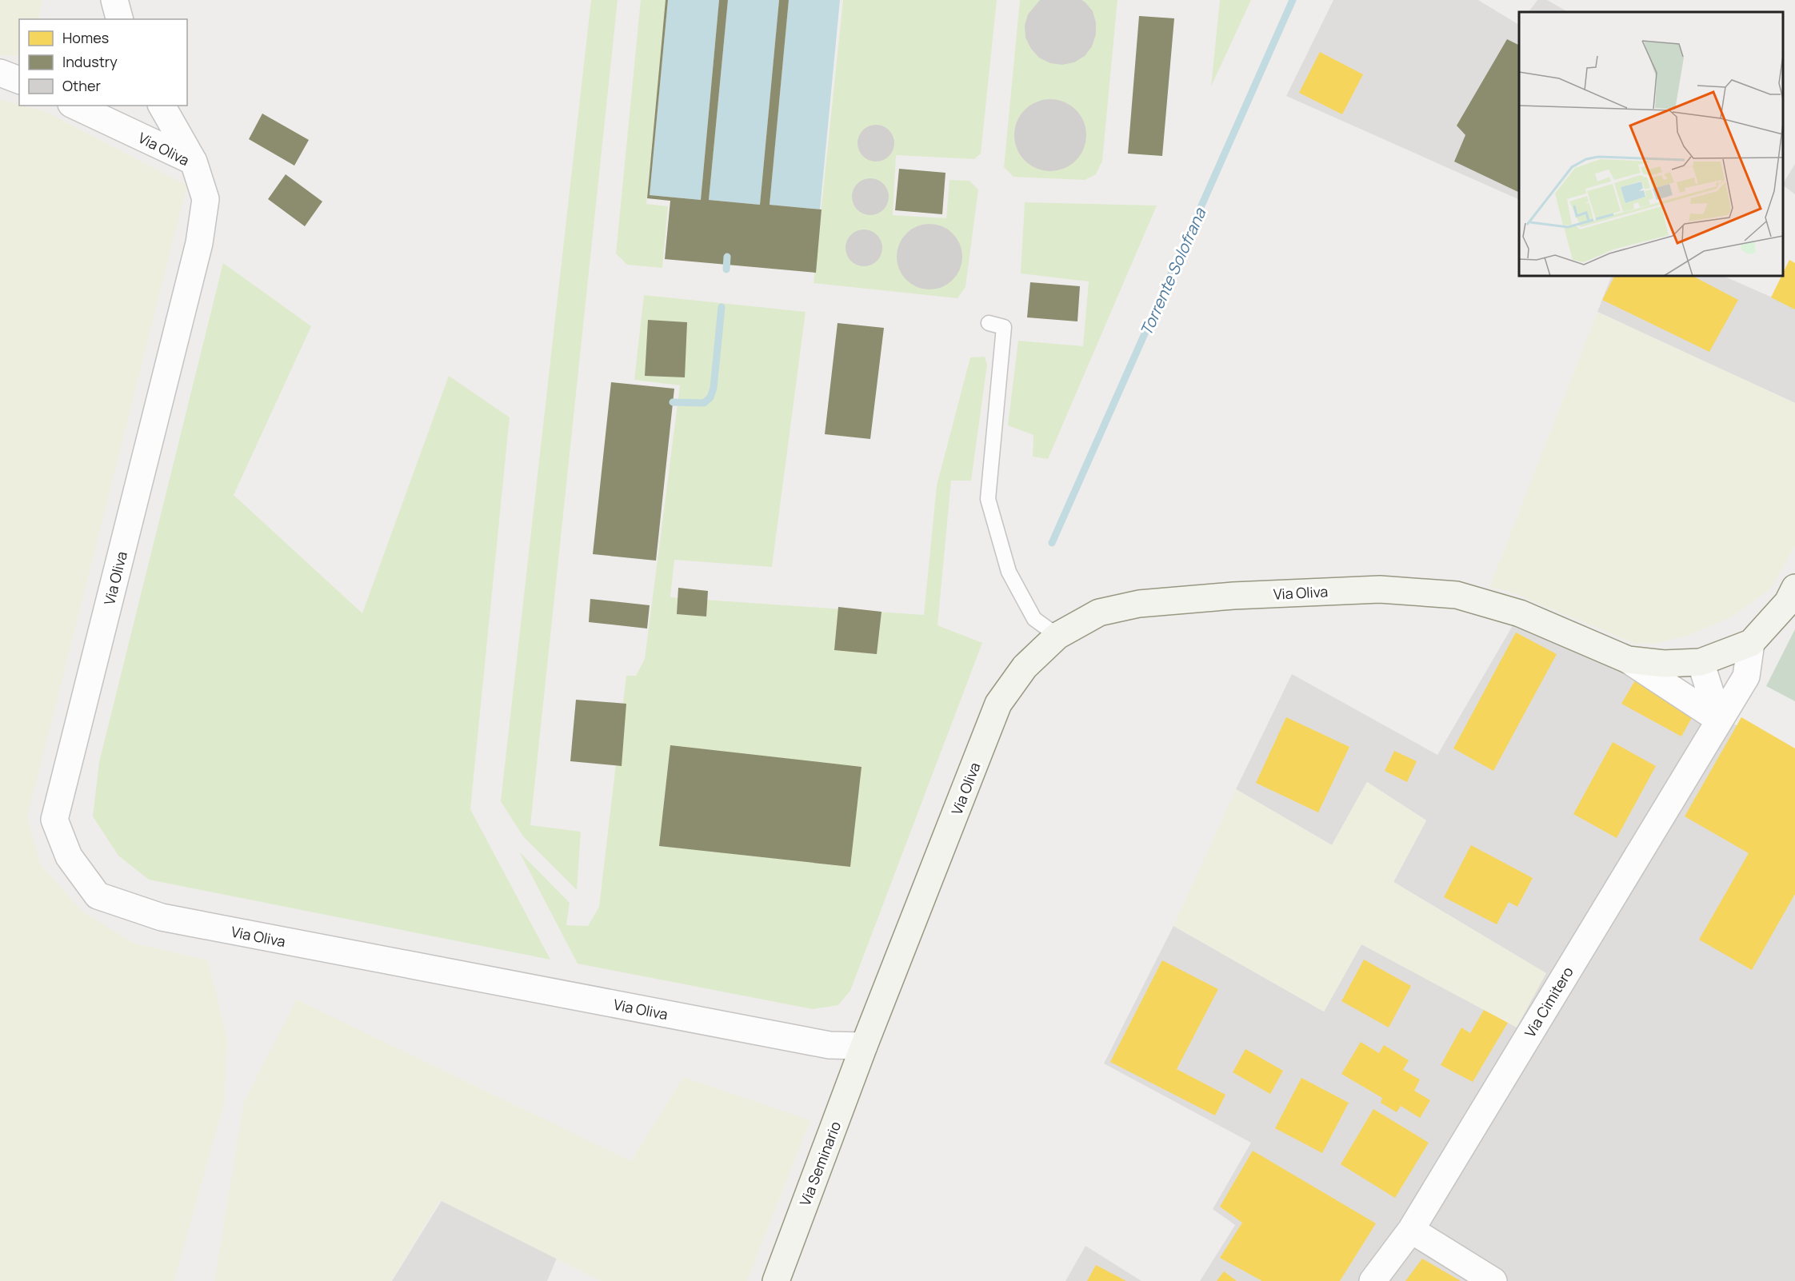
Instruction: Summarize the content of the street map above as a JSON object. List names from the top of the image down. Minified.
{"streets":{"main road":["Via Oliva","Via Seminario"],"street":["Via Cimitero"]},"crossings":[["Via Oliva","Via Cimitero"],["Via Oliva","Via Seminario"]],"water":["Torrente Solofrana"],"legend":["Homes","Industry","Other"]}
